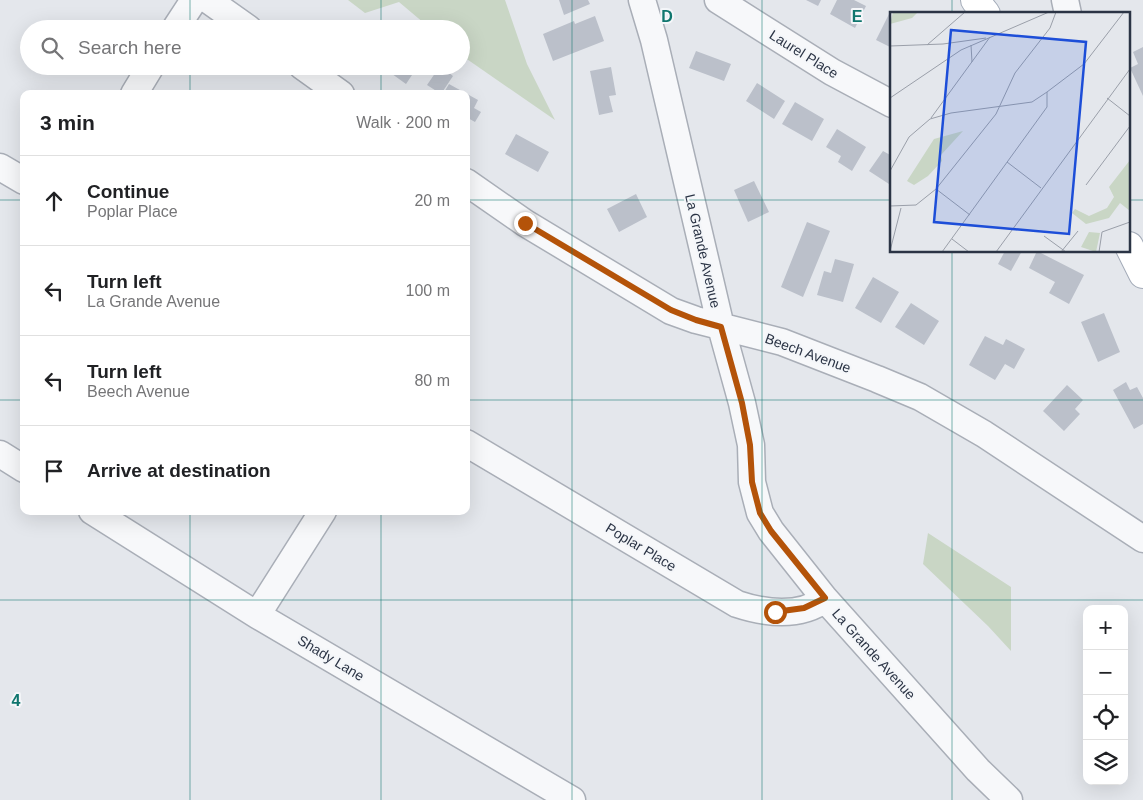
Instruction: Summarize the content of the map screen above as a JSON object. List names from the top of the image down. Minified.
{"streets":{"street":["Laurel Place","La Grande Avenue","Beech Avenue","Poplar Place","Shady Lane"]},"crossings":[["La Grande Avenue","Beech Avenue"],["La Grande Avenue","Poplar Place"]],"page":{"search":"Search here","heading":["3 min","Walk · 200 m"],"list":[["Continue","Poplar Place","20 m"],["Turn left","La Grande Avenue","100 m"],["Turn left","Beech Avenue","80 m"],"Arrive at destination"],"map_buttons":["+","−"]},"grid":{"columns":["D","E"],"rows":["4"]}}
